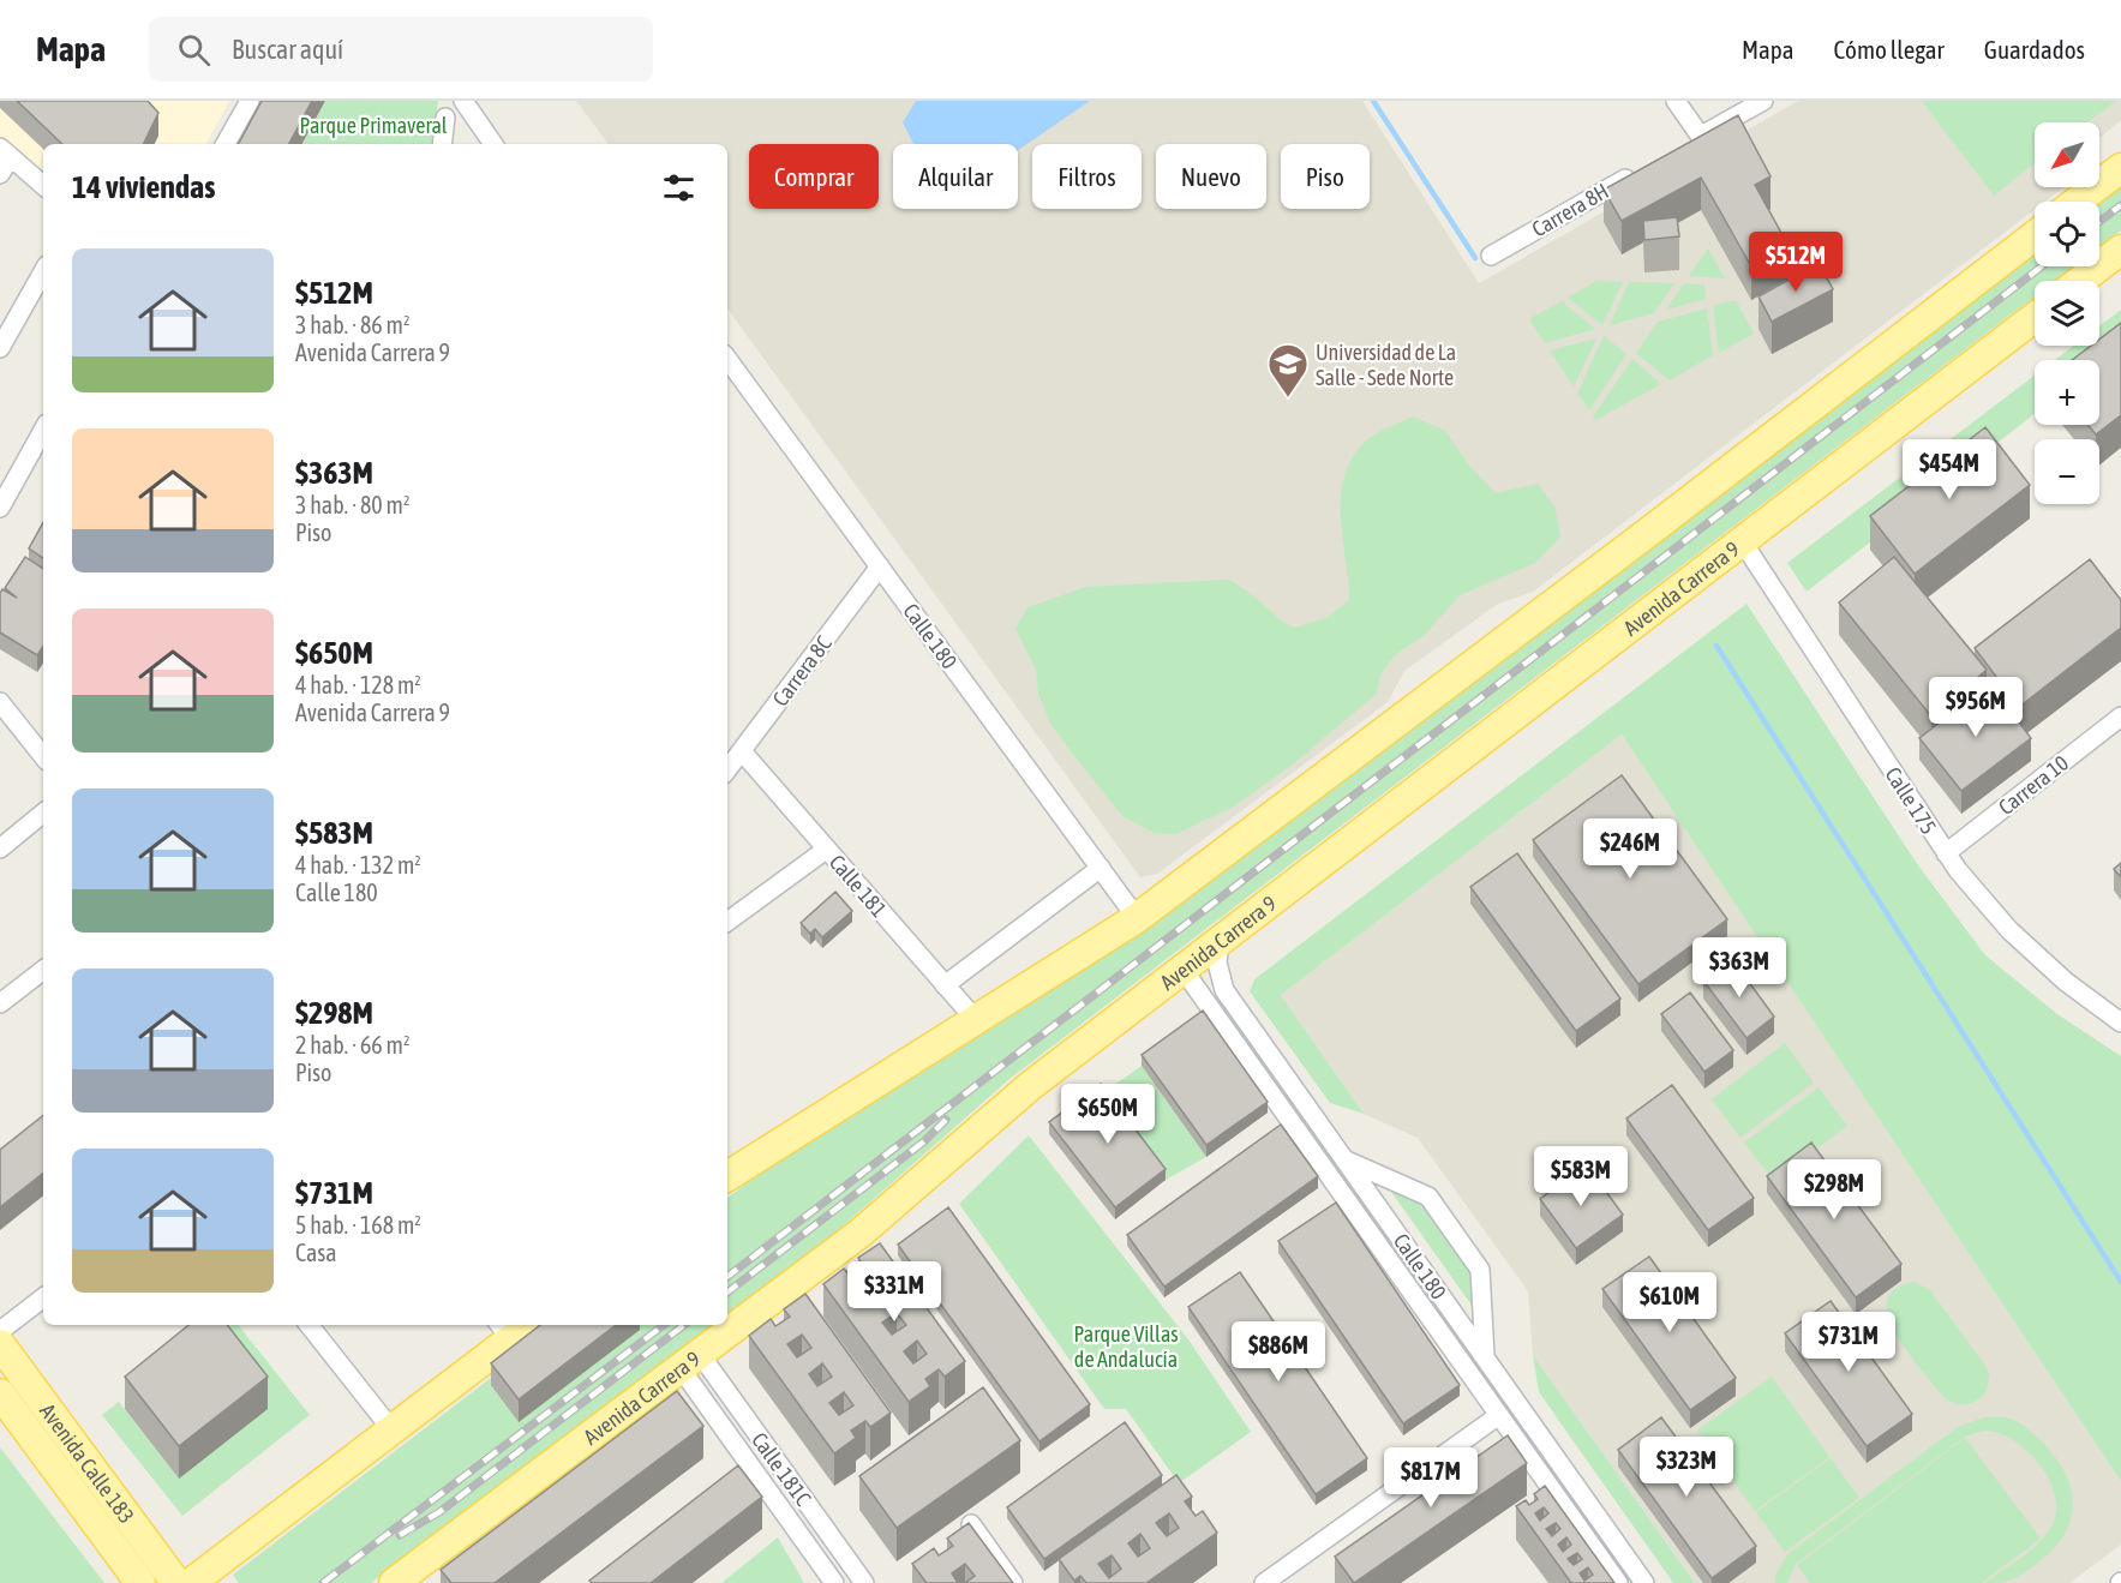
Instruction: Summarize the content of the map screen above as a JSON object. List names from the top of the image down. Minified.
{"streets":{"main road":["Avenida Carrera 9","Avenida Calle 183"],"street":["Carrera 8H","Calle 180","Carrera 8C","Carrera 10","Calle 175","Calle 181","Calle 181C"]},"crossings":[["Avenida Carrera 9","Calle 180"],["Avenida Carrera 9","Calle 175"],["Avenida Carrera 9","Calle 181C"],["Calle 180","Carrera 8C"],["Carrera 8C","Calle 181"],["Carrera 10","Calle 175"]],"parks":["Parque Primaveral","Parque Villas de Andalucía"],"places":{"school or university":["Universidad de La Salle - Sede Norte"]},"north":"bottom left","page":{"header":"Mapa","search":"Buscar aquí","nav":["Mapa","Cómo llegar","Guardados"],"map_buttons":["+","−"],"chip":["Comprar","Alquilar","Filtros","Nuevo","Piso"],"heading":"14 viviendas","list":[{"name":"$512M","note":"3 hab. · 86 m² · Avenida Carrera 9"},{"name":"$363M","note":"3 hab. · 80 m² · Piso"},{"name":"$650M","note":"4 hab. · 128 m² · Avenida Carrera 9"},{"name":"$583M","note":"4 hab. · 132 m² · Calle 180"},{"name":"$298M","note":"2 hab. · 66 m² · Piso"},{"name":"$731M","note":"5 hab. · 168 m² · Casa"}],"price":["$512M","$454M","$956M","$246M","$363M","$650M","$583M","$298M","$331M","$610M","$731M","$886M","$323M","$817M"]}}
